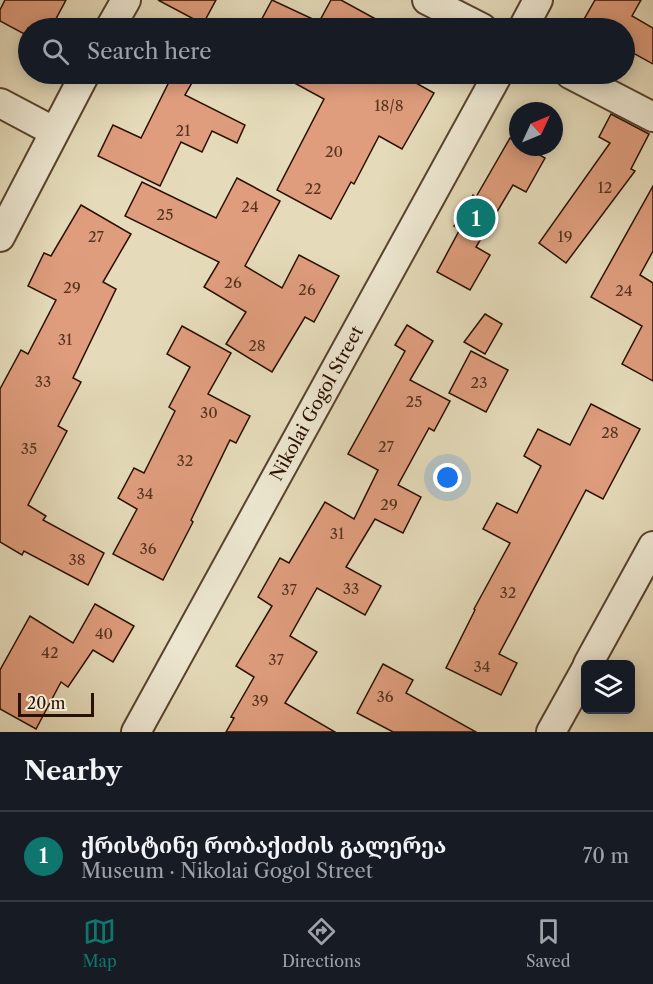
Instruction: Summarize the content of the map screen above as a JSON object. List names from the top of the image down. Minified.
{"streets":{"street":["Nikolai Gogol Street"]},"house_numbers":["18/8","21","20","12","22","24","25","27","19","26","29","26","24","31","28","33","23","25","30","28","27","35","32","34","29","31","36","38","33","37","32","40","42","37","34","36","39"],"scale_bar":"20 m","north":"top right","page":{"search":"Search here","pins":"1","scale":"20 m","heading":"Nearby","list":[{"mark":"1","name":"ქრისტინე რობაქიძის გალერეა","note":"Museum · Nikolai Gogol Street","value":"70 m"}],"nav":["Map","Directions","Saved"]}}
